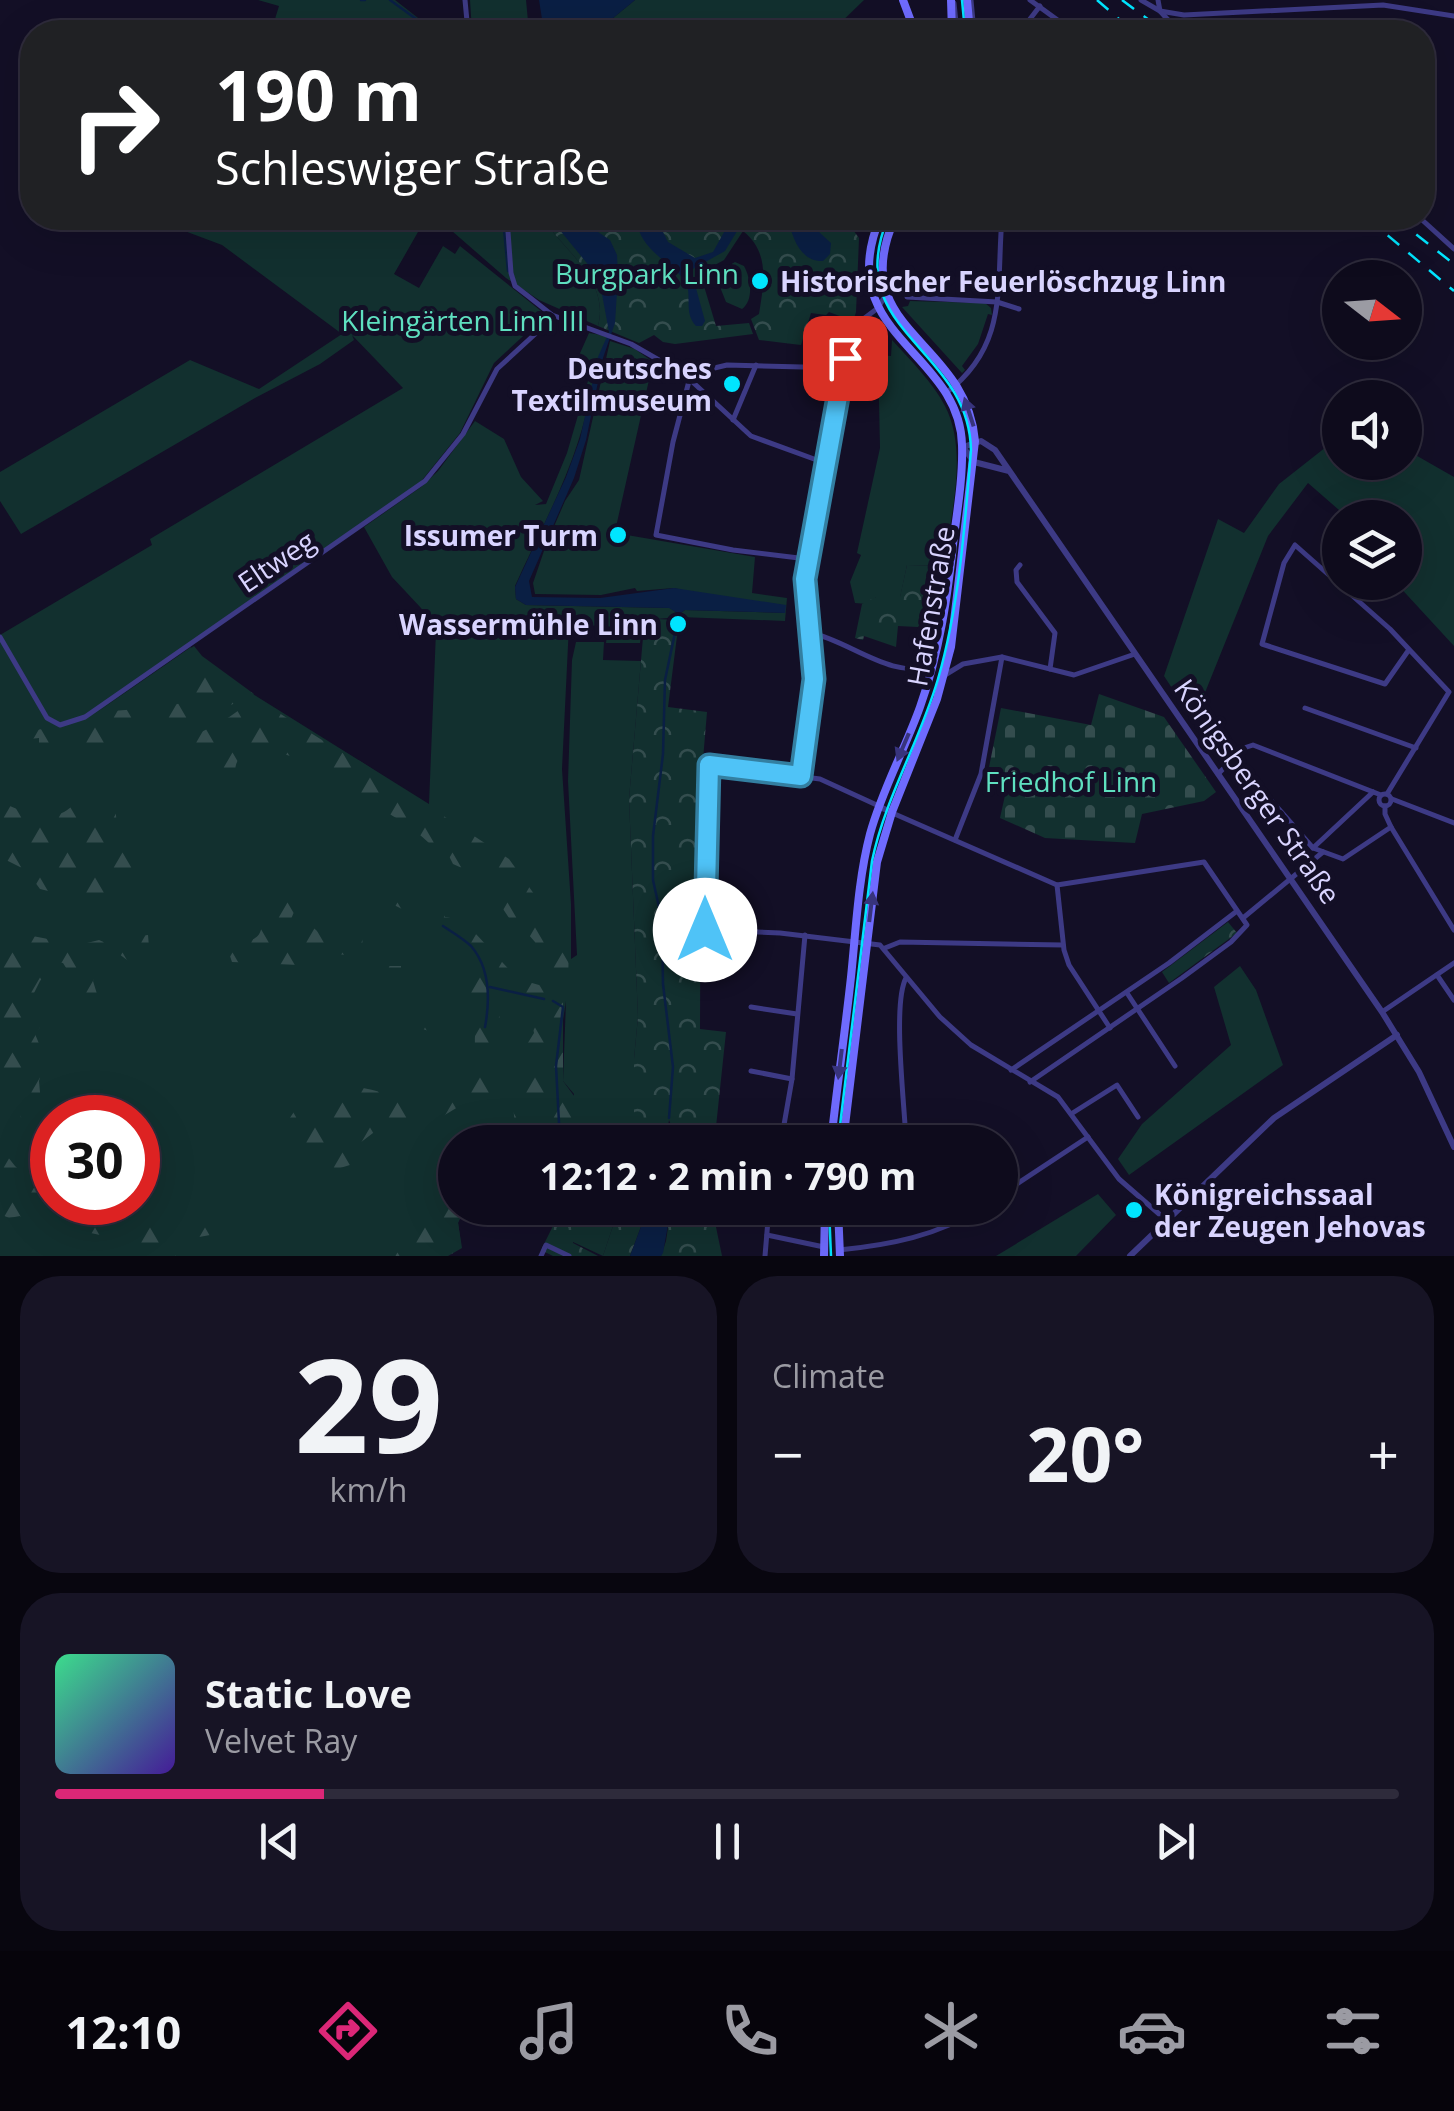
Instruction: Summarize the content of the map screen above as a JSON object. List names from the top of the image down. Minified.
{"streets":{"main road":["Hafenstraße"],"street":["Eltweg","Königsberger Straße"]},"crossings":[["Hafenstraße","Königsberger Straße"]],"parks":["Burgpark Linn","Kleingärten Linn III","Friedhof Linn"],"places":["Historischer Feuerlöschzug Linn","Deutsches Textilmuseum","Issumer Turm","Wassermühle Linn","Königreichssaal der Zeugen Jehovas"],"north":"right","page":{"turn":["190 m","Schleswiger Straße"],"limit":"30","trip":"12:12 · 2 min · 790 m","tile":[["29","km/h"],"Climate"],"heat":["−","20°","+"],"song":["Static Love","Velvet Ray"],"tabs":"12:10"}}
